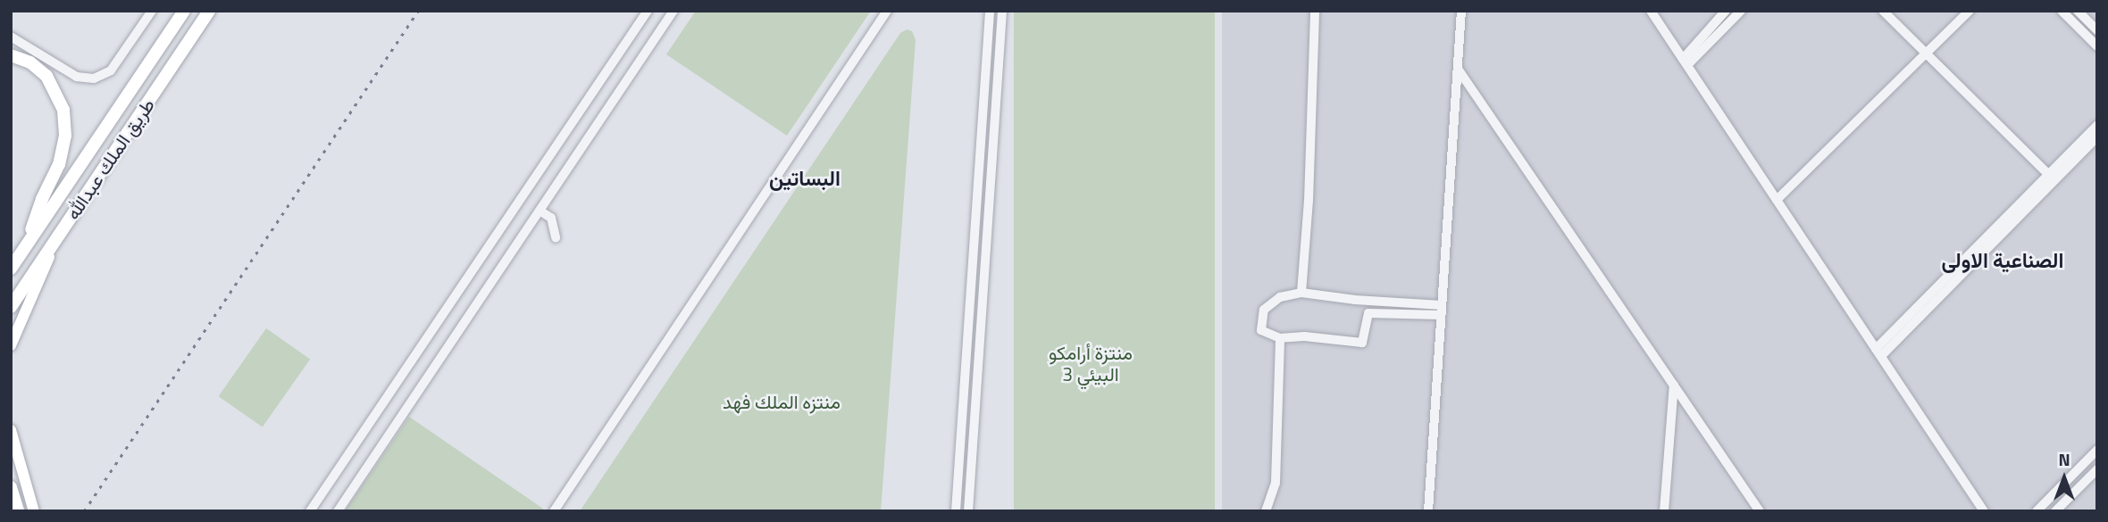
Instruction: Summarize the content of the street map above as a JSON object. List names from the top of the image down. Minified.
{"streets":{"highway":["طريق الملك عبدالله"]},"districts":["البساتين","الصناعية الاولى"],"parks":["منتزة أرامكو البيئي 3","منتزه الملك فهد"],"north":"top"}
